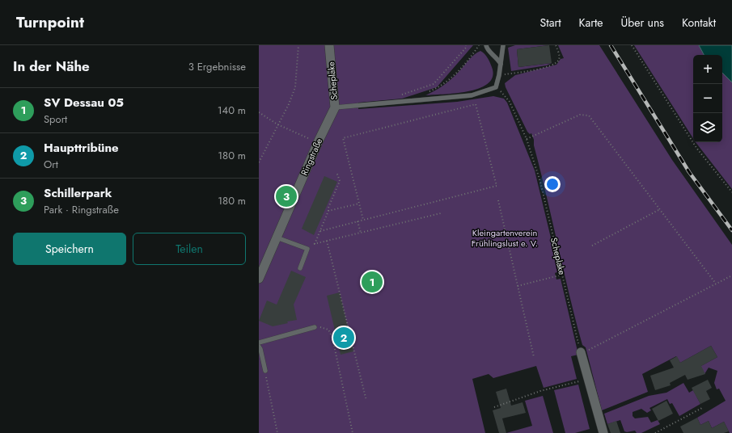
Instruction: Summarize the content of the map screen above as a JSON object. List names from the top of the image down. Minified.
{"streets":{"street":["Scheplake","Ringstraße"]},"crossings":[["Scheplake","Ringstraße"]],"parks":["Kleingartenverein Frühlingslust e. V."],"page":{"header":"Turnpoint","nav":["Start","Karte","Über uns","Kontakt"],"heading":["In der Nähe","3 Ergebnisse"],"map_buttons":["+","−"],"list":[{"mark":"1","name":"SV Dessau 05","note":"Sport","value":"140 m"},{"mark":"2","name":"Haupttribüne","note":"Ort","value":"180 m"},{"mark":"3","name":"Schillerpark","note":"Park · Ringstraße","value":"180 m"}],"pins":["3","1","2"],"buttons":["Speichern","Teilen"]}}
